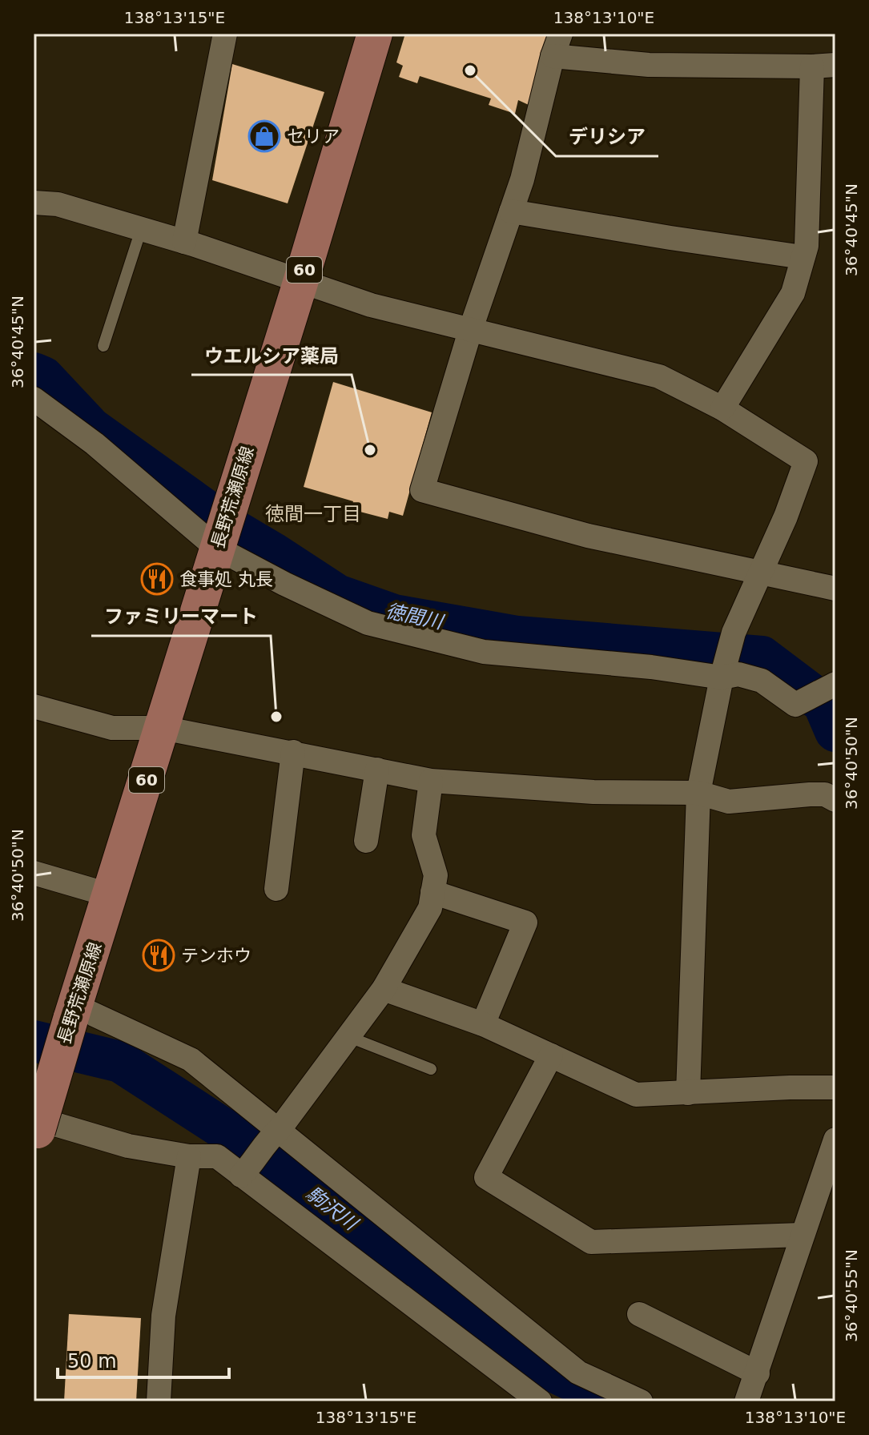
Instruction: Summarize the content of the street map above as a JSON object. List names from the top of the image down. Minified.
{"streets":{"main road":["60","長野荒瀬原線"]},"districts":["徳間一丁目"],"water":["徳間川","駒沢川"],"places":{"other":["デリシア","ウエルシア薬局","ファミリーマート"],"shop":["セリア"],"restaurant":["食事処 丸長","テンホウ"]},"scale_bar":"50 m","coordinates":["138°13'15\"E","138°13'10\"E","36°40'45\"N","36°40'50\"N","36°40'55\"N"]}
